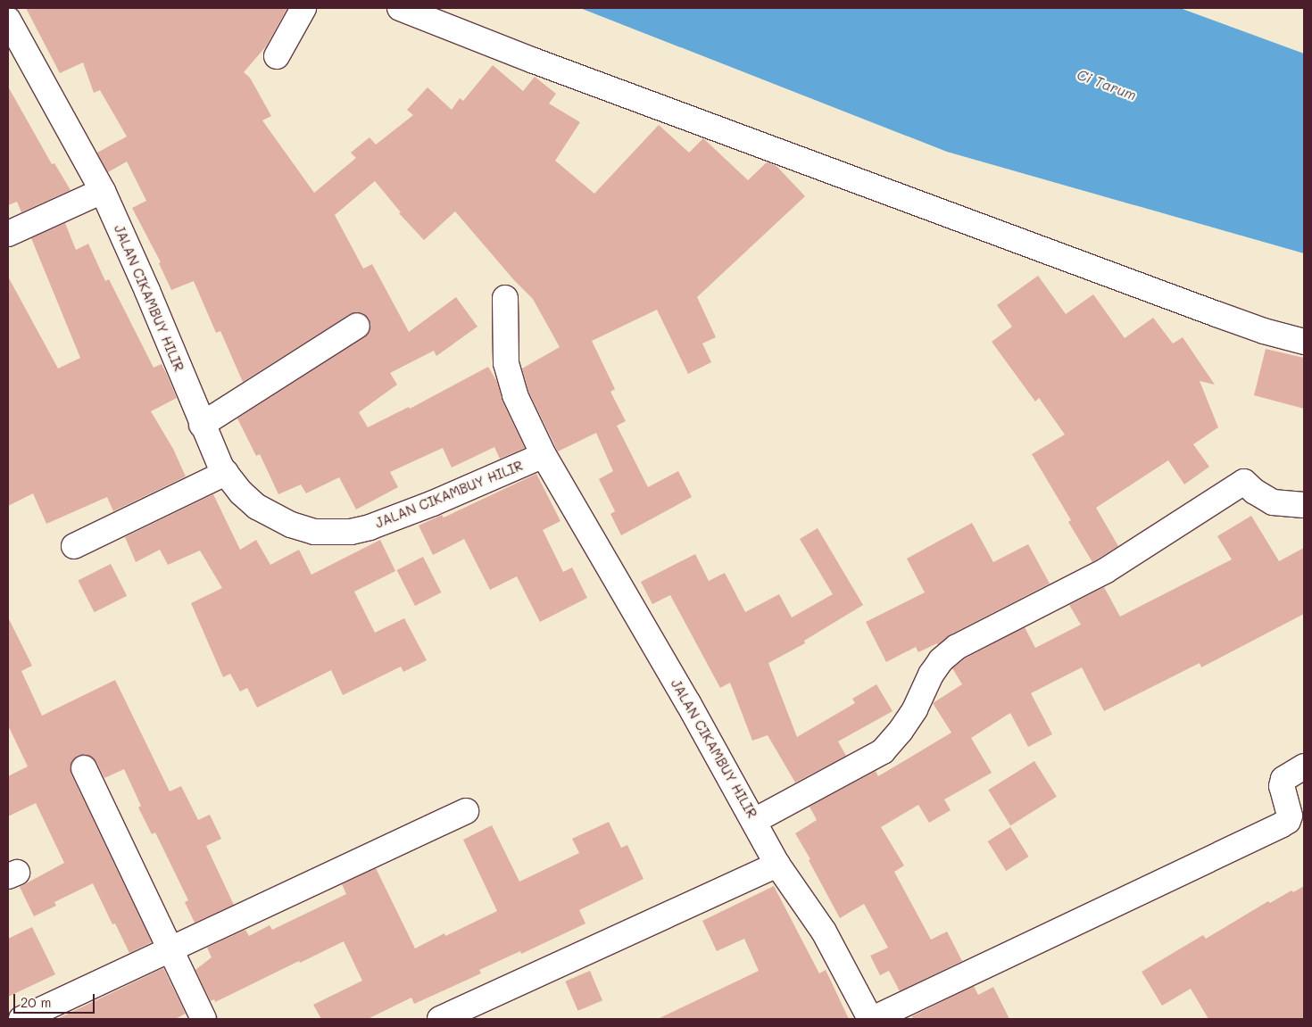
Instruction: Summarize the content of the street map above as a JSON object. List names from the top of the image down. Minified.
{"streets":{"street":["JALAN CIKAMBUY HILIR"]},"water":["Ci Tarum"],"scale_bar":"20 m"}
